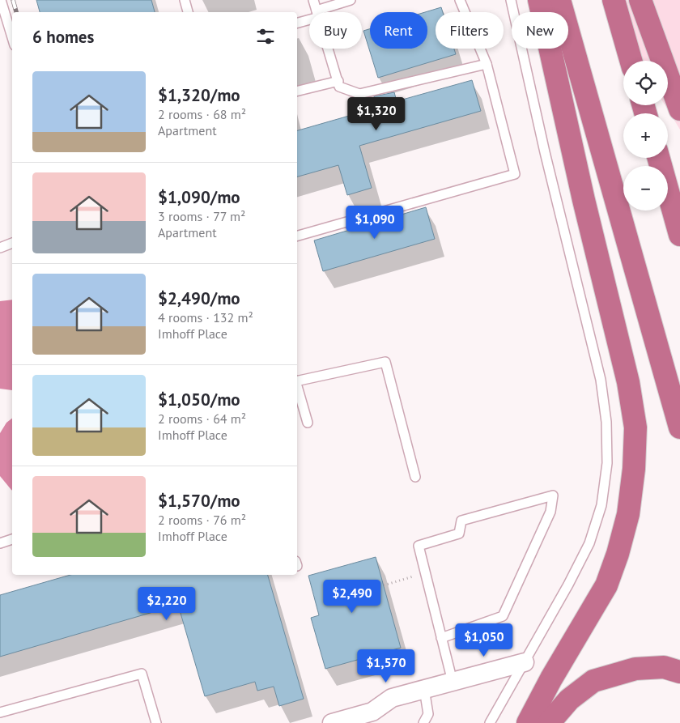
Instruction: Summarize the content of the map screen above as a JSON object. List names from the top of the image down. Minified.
{"page":{"chip":["Buy","Rent","Filters","New"],"heading":"6 homes","map_buttons":["+","−"],"list":[{"name":"$1,320/mo","note":"2 rooms · 68 m² · Apartment"},{"name":"$1,090/mo","note":"3 rooms · 77 m² · Apartment"},{"name":"$2,490/mo","note":"4 rooms · 132 m² · Imhoff Place"},{"name":"$1,050/mo","note":"2 rooms · 64 m² · Imhoff Place"},{"name":"$1,570/mo","note":"2 rooms · 76 m² · Imhoff Place"}],"price":["$1,320","$1,090","$2,490","$2,220","$1,050","$1,570"]}}
